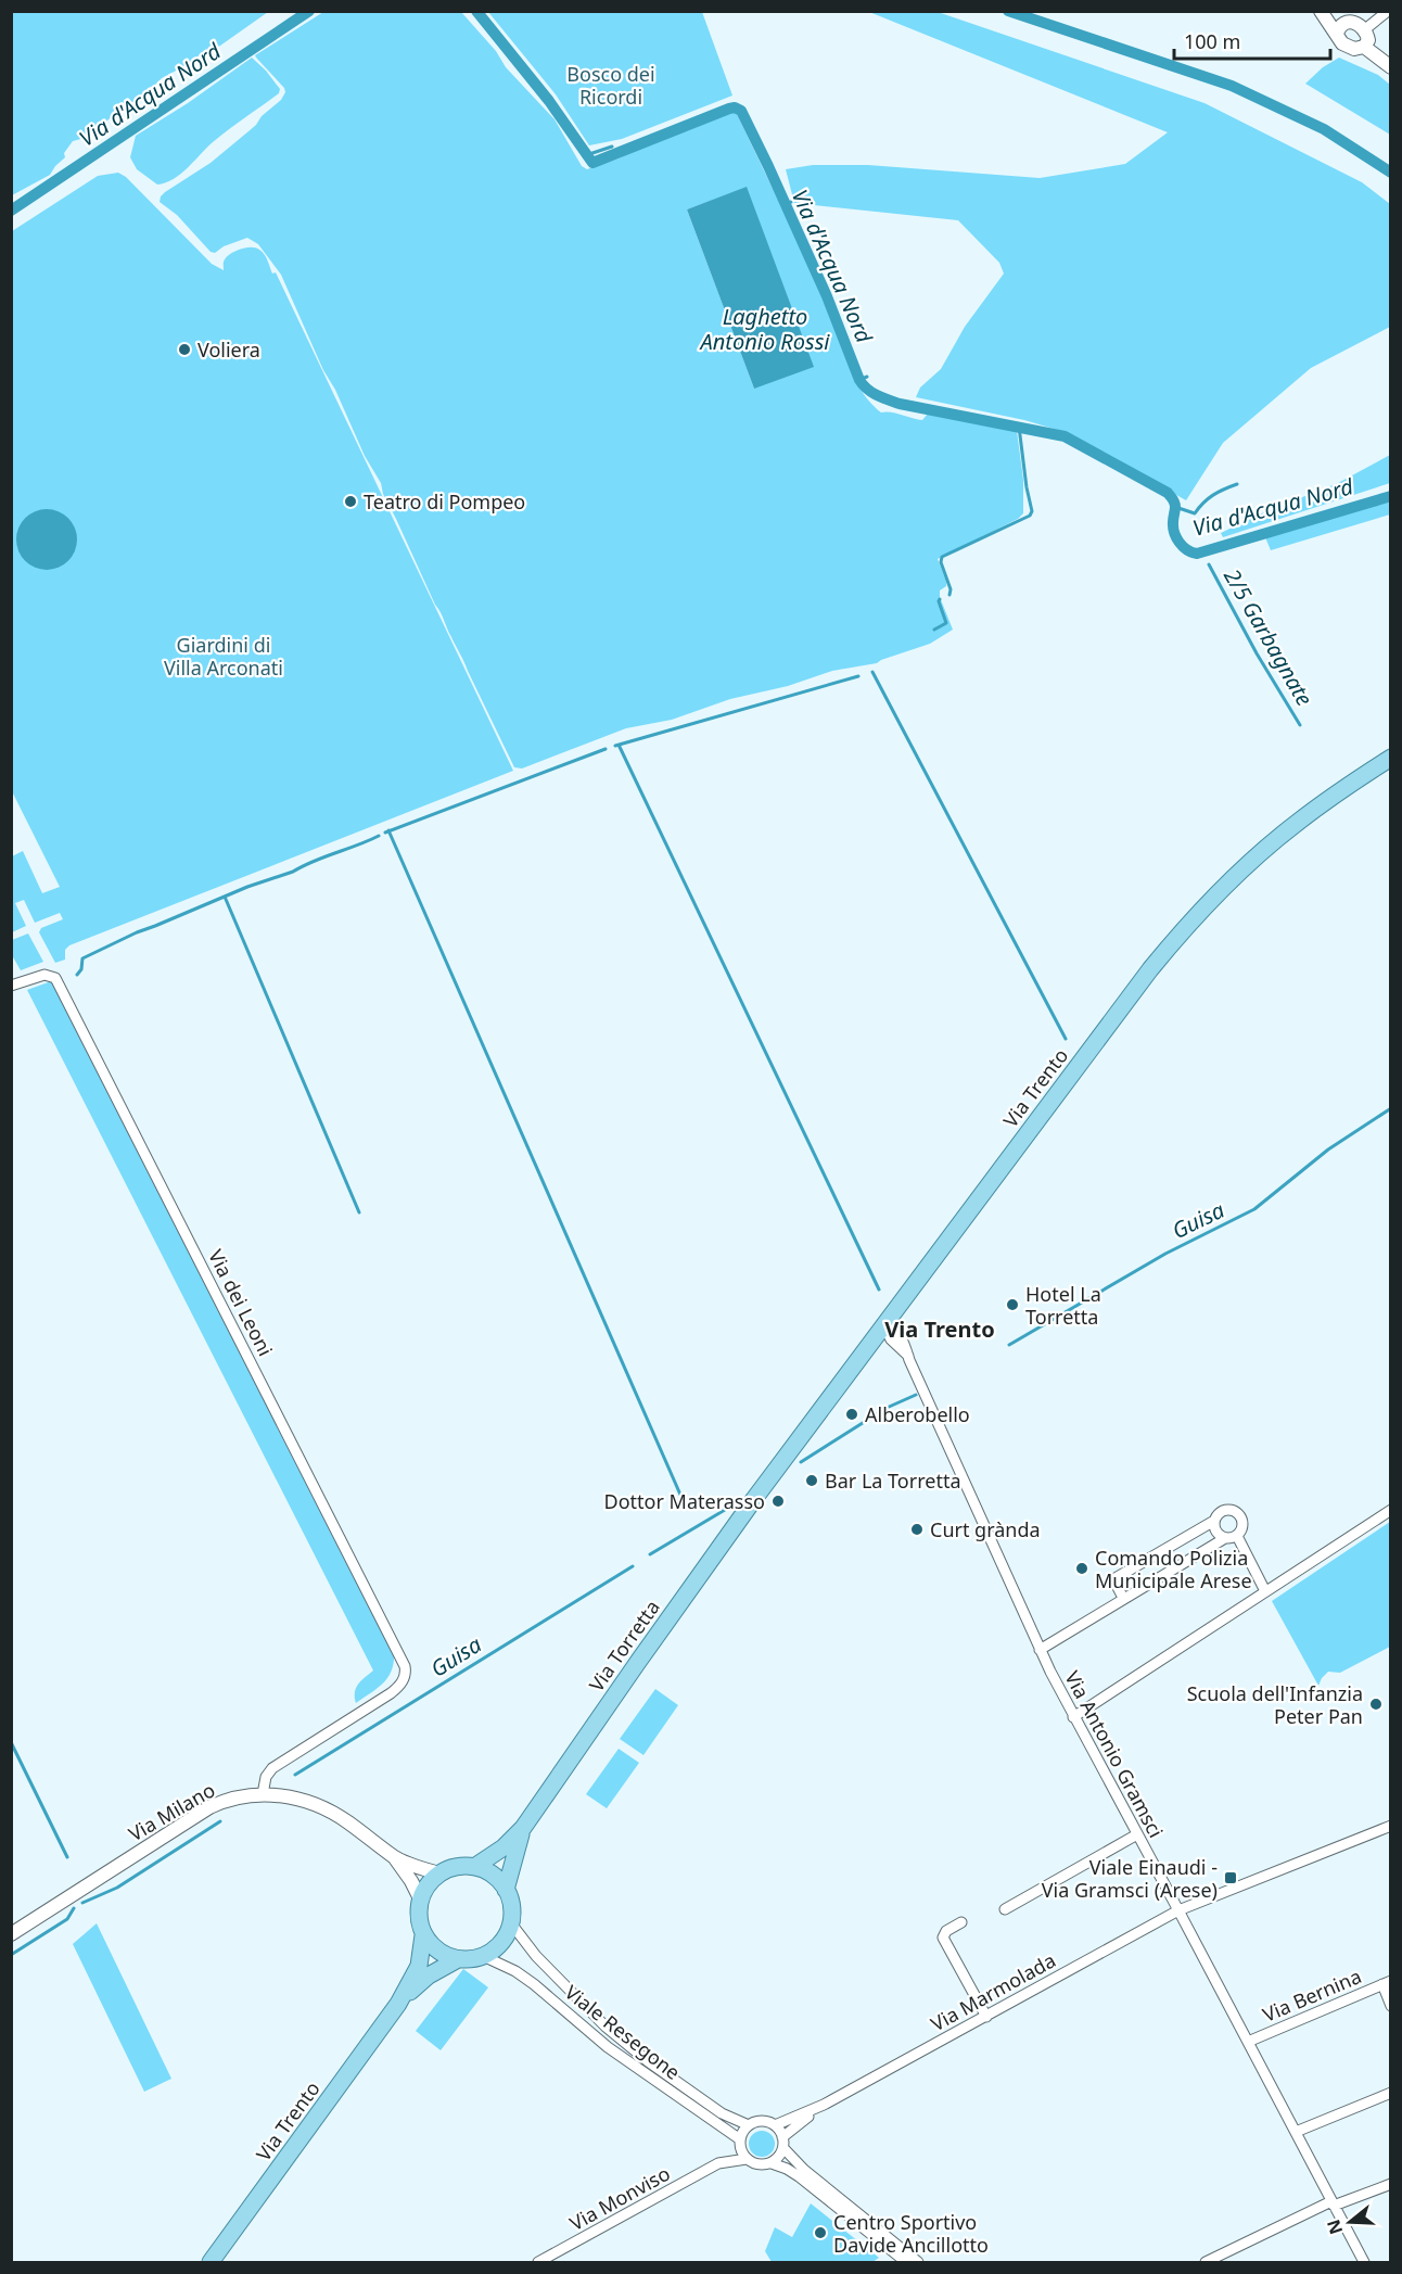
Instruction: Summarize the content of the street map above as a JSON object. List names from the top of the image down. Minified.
{"streets":{"main road":["Via Trento","Via Torretta"],"street":["Via dei Leoni","Via Antonio Gramsci","Via Milano","Via Marmolada","Via Bernina","Viale Resegone","Via Monviso"]},"crossings":[["Via Trento","Via Torretta"],["Via Trento","Via Antonio Gramsci"],["Via dei Leoni","Via Milano"],["Via Torretta","Viale Resegone"],["Via Antonio Gramsci","Via Marmolada"],["Via Antonio Gramsci","Via Bernina"],["Via Marmolada","Viale Resegone"],["Via Marmolada","Via Monviso"],["Viale Resegone","Via Monviso"]],"districts":["Via Trento"],"water":["Via d'Acqua Nord","Laghetto Antonio Rossi","2/5 Garbagnate","Guisa"],"parks":["Bosco dei Ricordi","Giardini di Villa Arconati"],"places":{"other":["Voliera","Teatro di Pompeo","Hotel La Torretta","Alberobello","Bar La Torretta","Dottor Materasso","Curt grànda","Comando Polizia Municipale Arese","Scuola dell'Infanzia Peter Pan","Centro Sportivo Davide Ancillotto"],"transit":["Viale Einaudi - Via Gramsci (Arese)"]},"scale_bar":"100 m","north":"left"}
